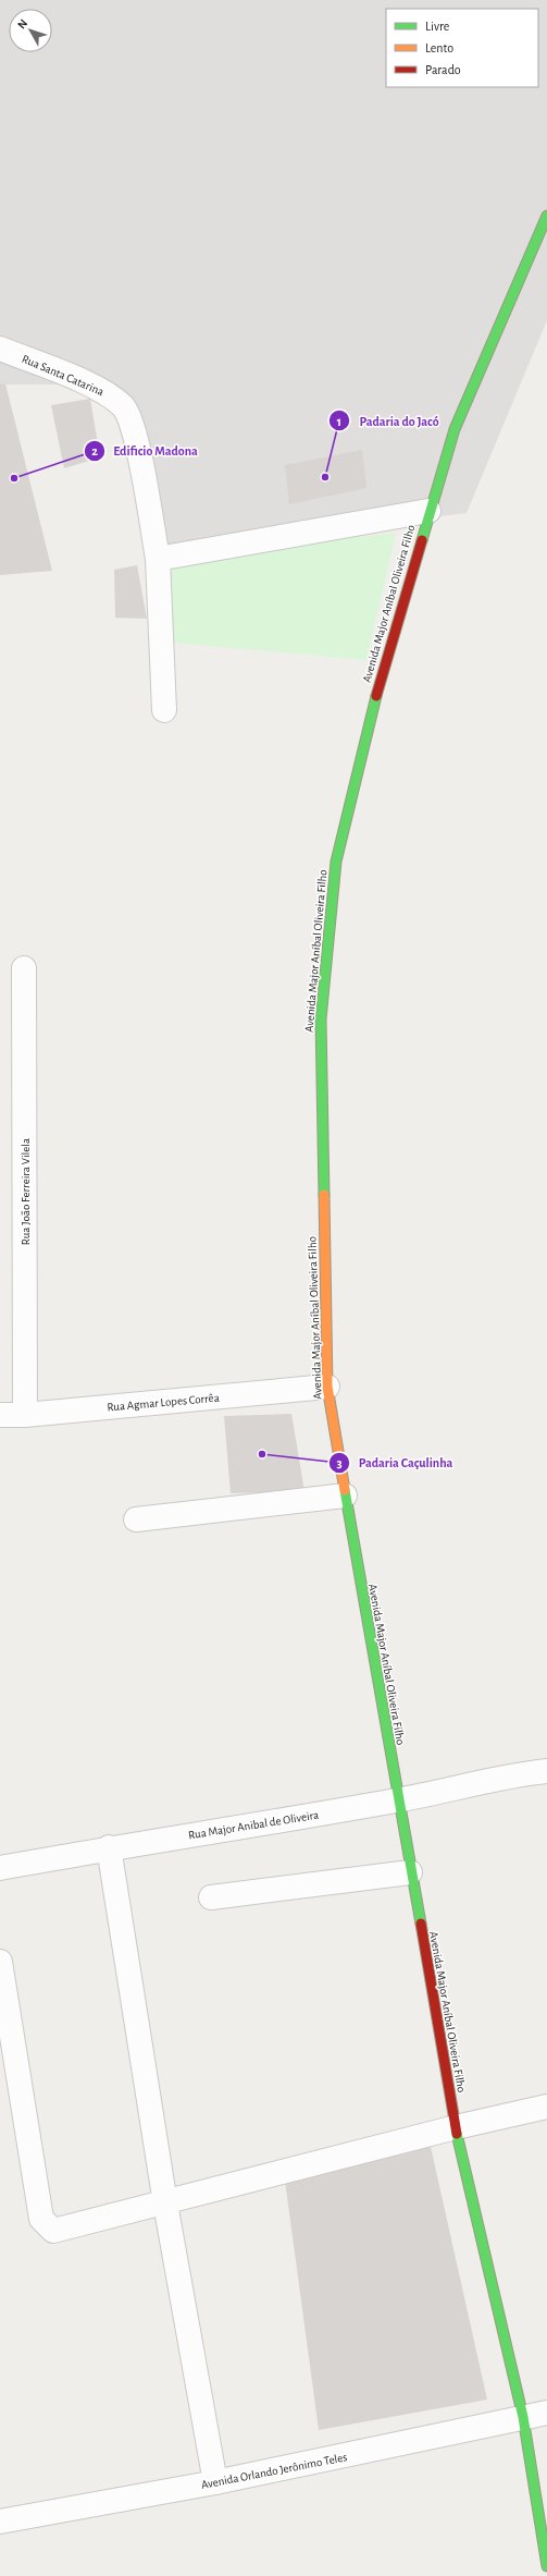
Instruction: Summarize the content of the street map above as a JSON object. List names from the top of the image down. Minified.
{"streets":{"street":["Rua Santa Catarina","Avenida Major Aníbal Oliveira Filho","Rua João Ferreira Vilela","Rua Agmar Lopes Corrêa","Rua Major Anibal de Oliveira","Avenida Orlando Jerônimo Teles"]},"crossings":[["Avenida Major Aníbal Oliveira Filho","Rua Agmar Lopes Corrêa"],["Avenida Major Aníbal Oliveira Filho","Rua Major Anibal de Oliveira"],["Avenida Major Aníbal Oliveira Filho","Avenida Orlando Jerônimo Teles"],["Rua João Ferreira Vilela","Rua Agmar Lopes Corrêa"]],"places":["Padaria do Jacó","Edificio Madona","Padaria Caçulinha"],"legend":["Livre","Lento","Parado"],"north":"top left"}
